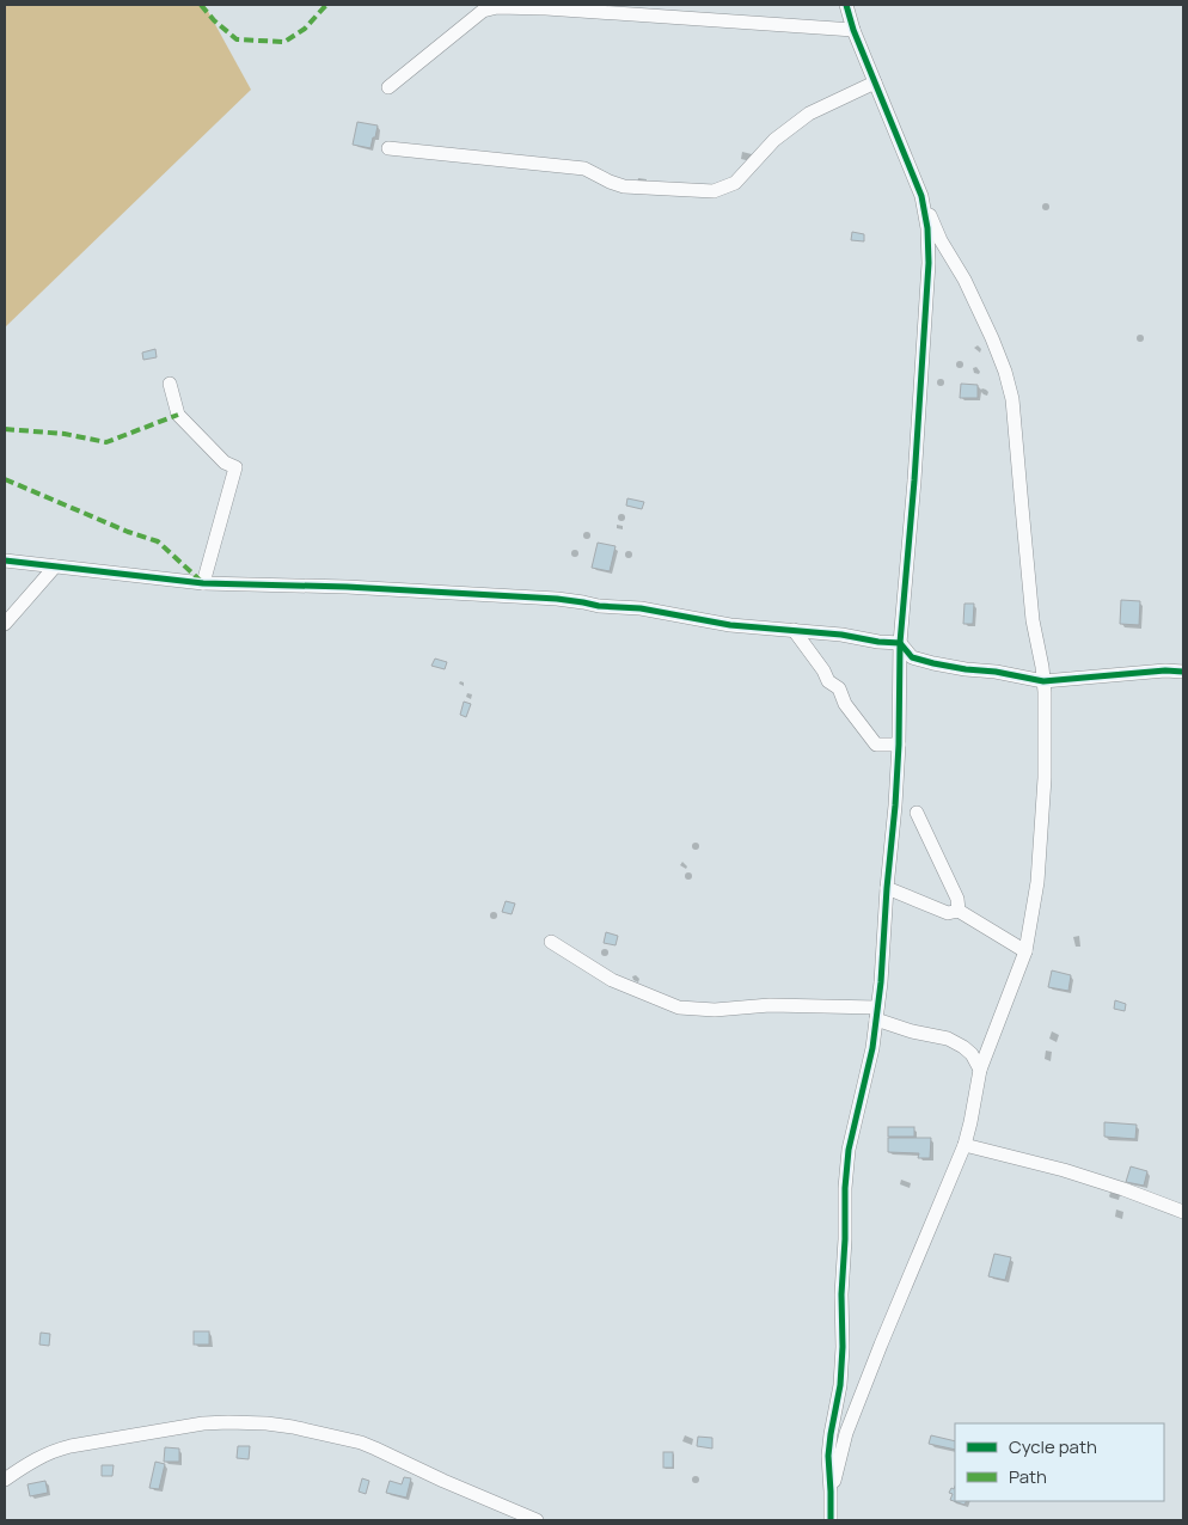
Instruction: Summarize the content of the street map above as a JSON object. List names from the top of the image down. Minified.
{"legend":["Cycle path","Path"]}
